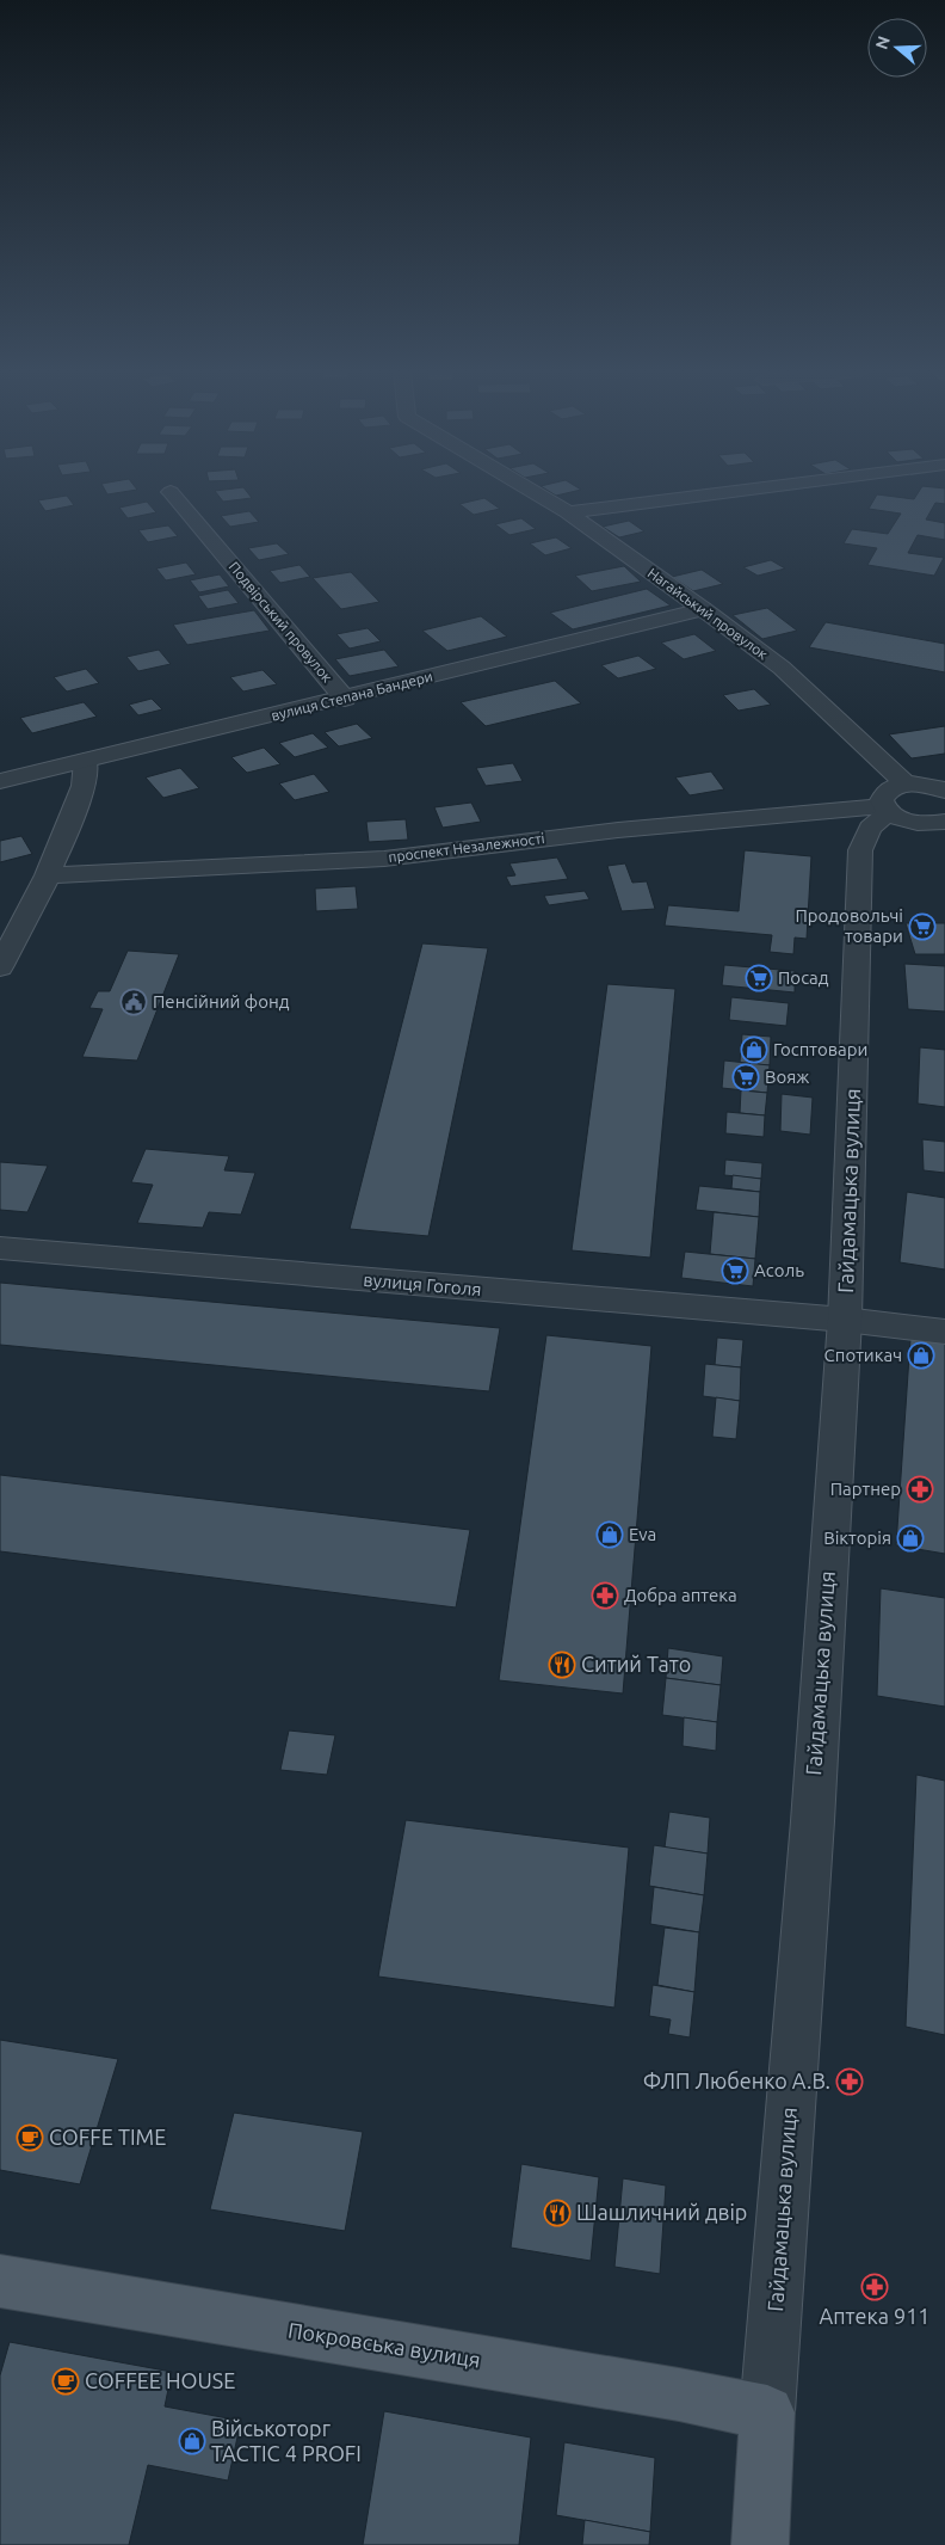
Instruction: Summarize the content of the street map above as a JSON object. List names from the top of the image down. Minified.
{"streets":{"main road":["Гайдамацька вулиця","Покровська вулиця"],"street":["Нагайський провулок","Подвірський провулок","вулиця Степана Бандери","проспект Незалежності","вулиця Гоголя"]},"crossings":[["Нагайський провулок","вулиця Степана Бандери"],["Нагайський провулок","проспект Незалежності"],["Нагайський провулок","Гайдамацька вулиця"],["Подвірський провулок","вулиця Степана Бандери"],["проспект Незалежності","Гайдамацька вулиця"],["Гайдамацька вулиця","вулиця Гоголя"],["Гайдамацька вулиця","Покровська вулиця"]],"places":{"supermarket":["Продовольчі товари","Посад","Вояж","Асоль"],"public building":["Пенсійний фонд"],"shop":["Госптовари","Спотикач","Eva","Вікторія","Військоторг TACTIC 4 PROFI"],"pharmacy":["Партнер","Добра аптека","ФЛП Любенко А.В.","Аптека 911"],"restaurant":["Ситий Тато","Шашличний двір"],"cafe":["COFFE TIME","COFFEE HOUSE"]},"north":"left"}
